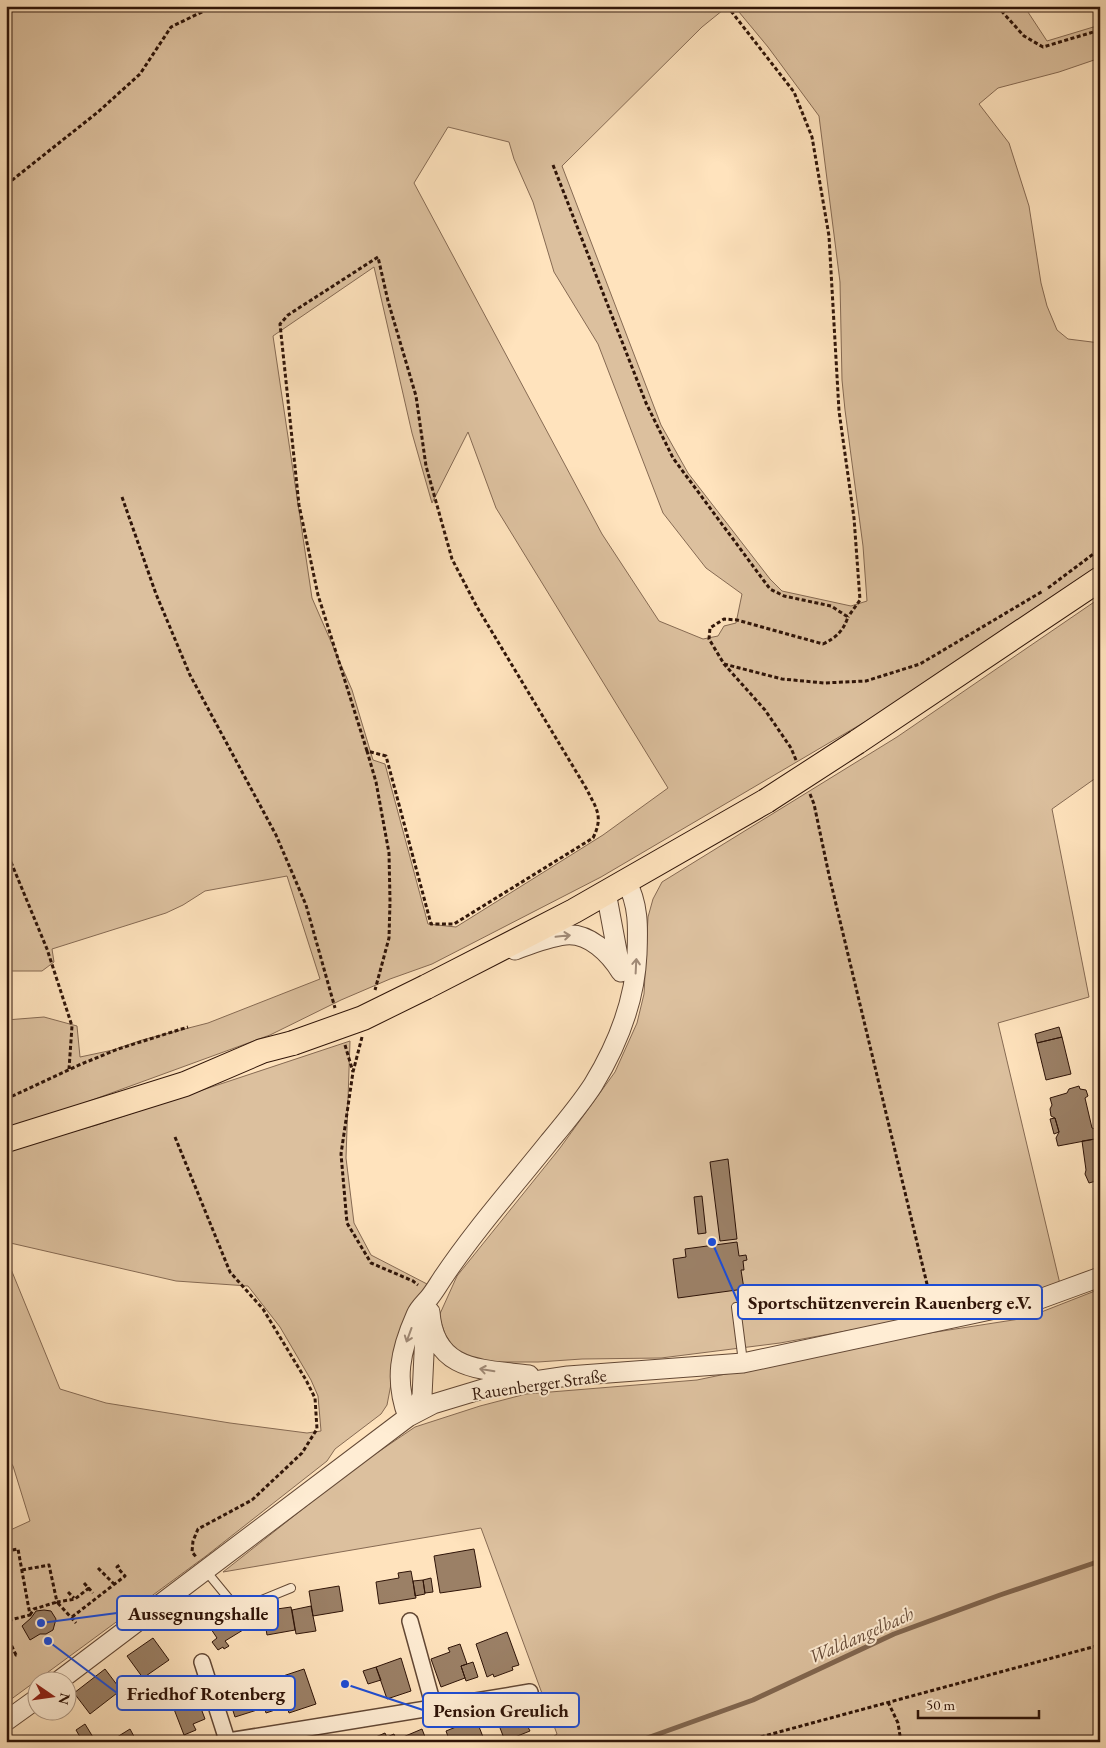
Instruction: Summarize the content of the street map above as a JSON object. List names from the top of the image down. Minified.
{"streets":{"street":["Rauenberger Straße"]},"water":["Waldangelbach"],"places":["Sportschützenverein Rauenberg e.V.","Aussegnungshalle","Friedhof Rotenberg","Pension Greulich"],"scale_bar":"50 m","north":"right"}
